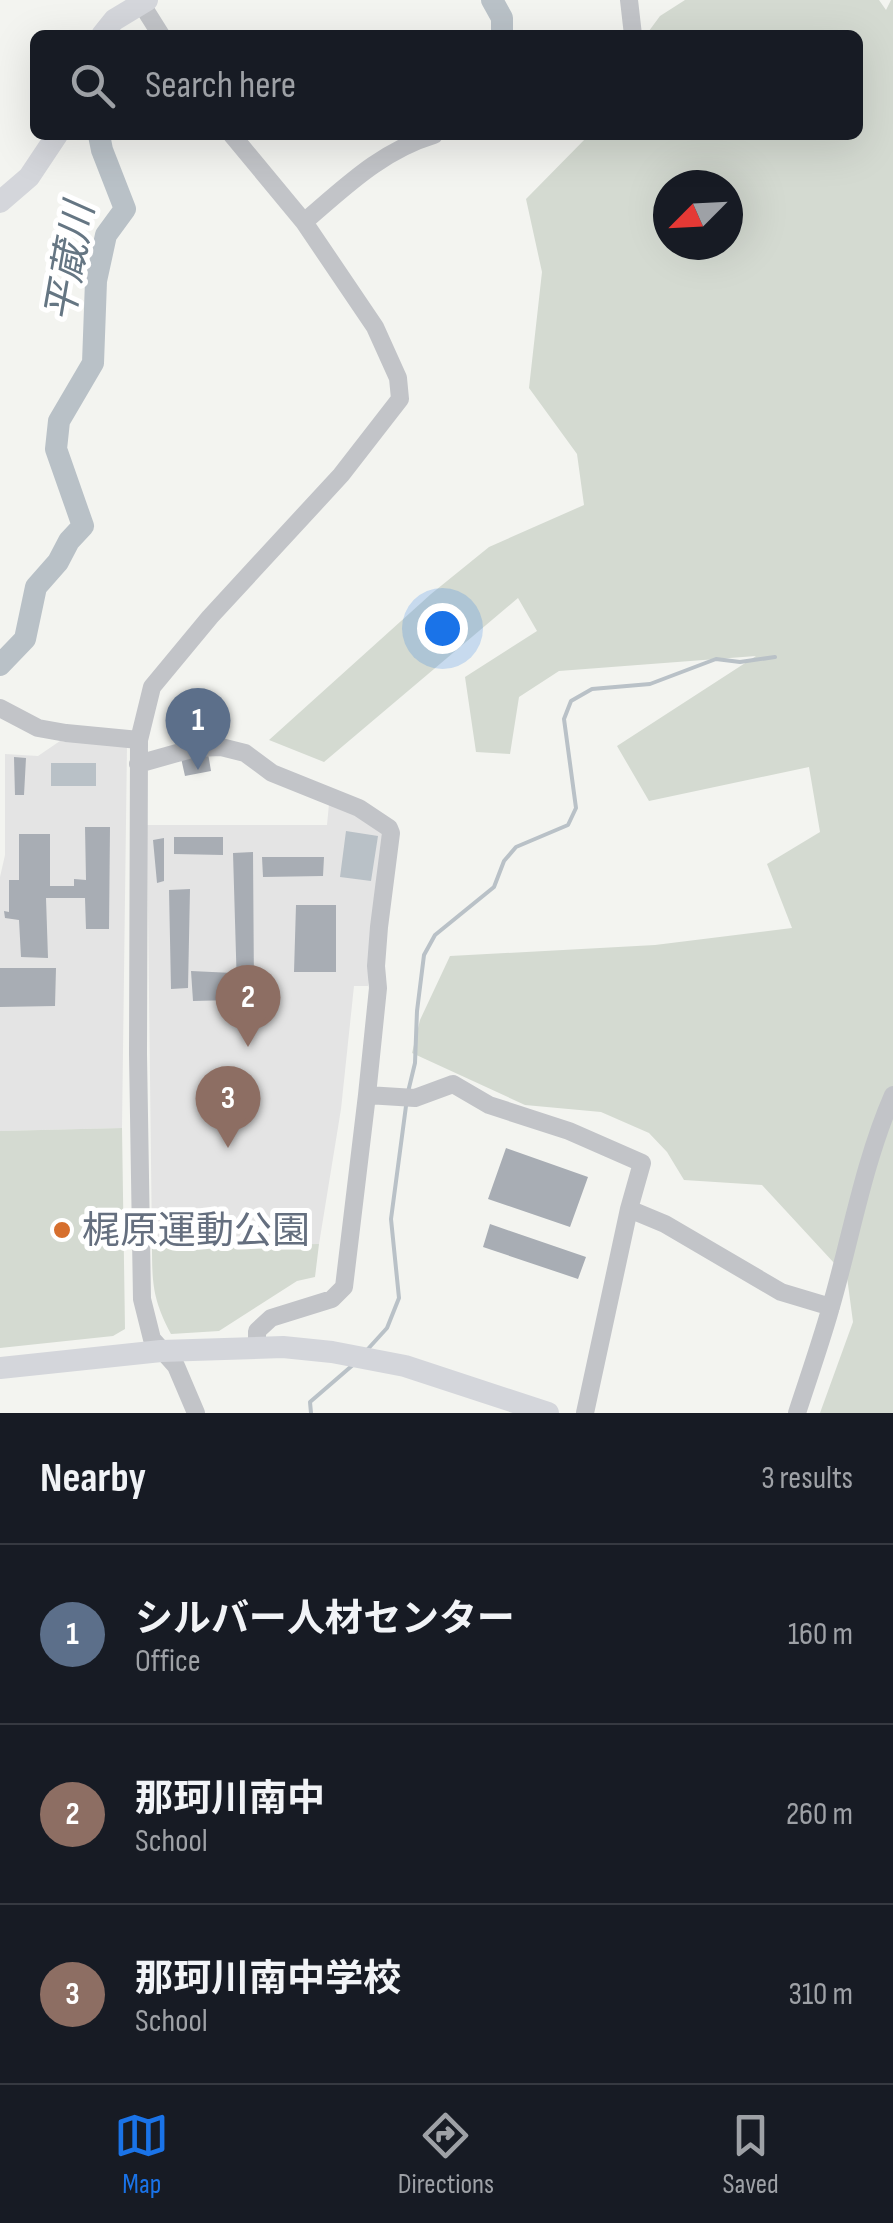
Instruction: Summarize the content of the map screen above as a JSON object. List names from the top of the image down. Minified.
{"water":["平蔵川"],"places":["梶原運動公園"],"north":"bottom left","page":{"search":"Search here","pins":["1","2","3"],"heading":["Nearby","3 results"],"list":[{"mark":"1","name":"シルバー人材センター","note":"Office","value":"160 m"},{"mark":"2","name":"那珂川南中","note":"School","value":"260 m"},{"mark":"3","name":"那珂川南中学校","note":"School","value":"310 m"}],"nav":["Map","Directions","Saved"]}}
